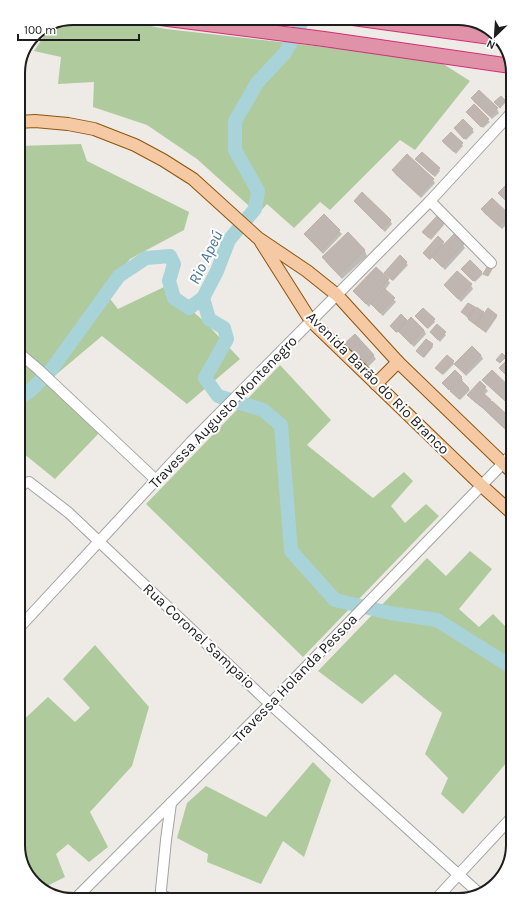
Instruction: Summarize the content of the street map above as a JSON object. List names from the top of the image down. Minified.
{"streets":{"main road":["Avenida Barão do Rio Branco"],"street":["Travessa Augusto Montenegro","Rua Coronel Sampaio","Travessa Holanda Pessoa"]},"crossings":[["Avenida Barão do Rio Branco","Travessa Augusto Montenegro"],["Avenida Barão do Rio Branco","Travessa Holanda Pessoa"],["Travessa Augusto Montenegro","Rua Coronel Sampaio"],["Rua Coronel Sampaio","Travessa Holanda Pessoa"]],"water":["Rio Apeú"],"scale_bar":"100 m","north":"bottom left"}
